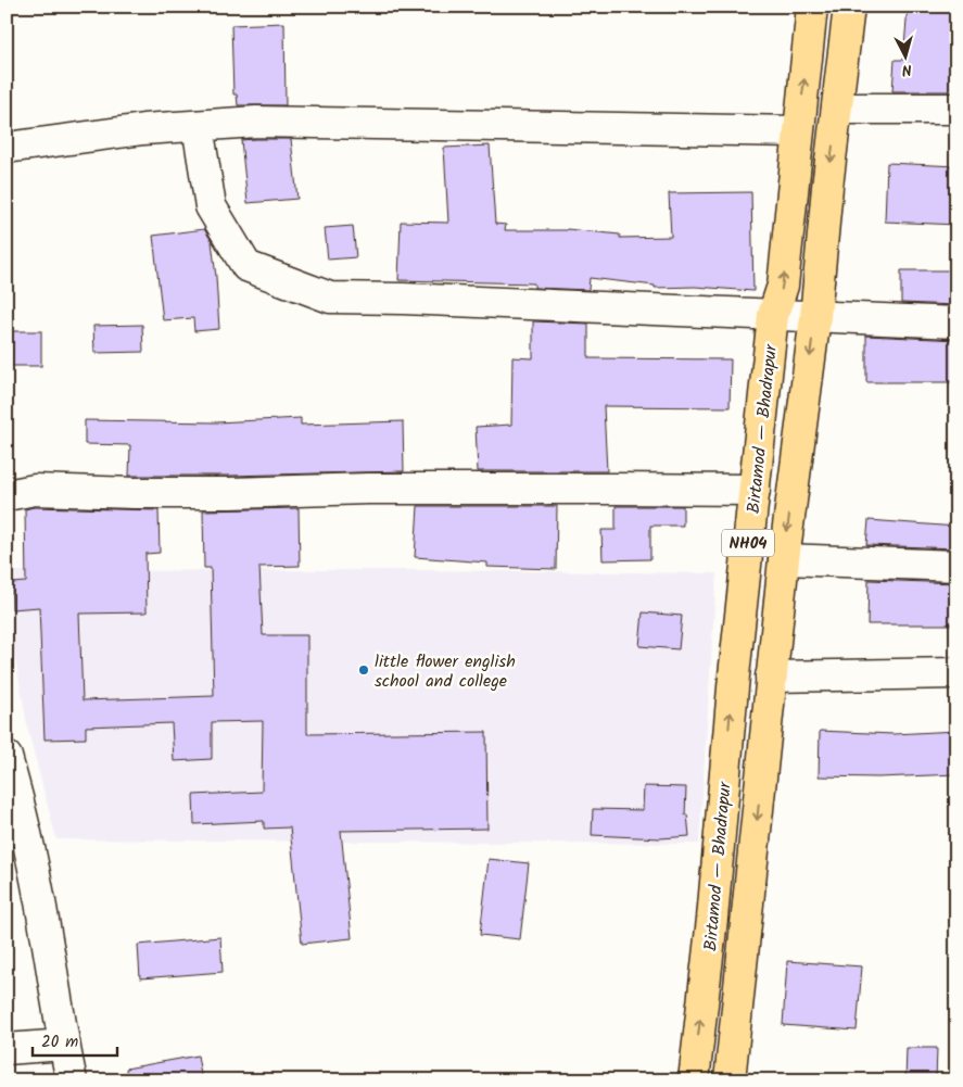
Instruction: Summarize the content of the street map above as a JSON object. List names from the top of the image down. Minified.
{"streets":{"main road":["Birtamod — Bhadrapur","NH04"]},"places":["little flower english school and college"],"scale_bar":"20 m","north":"bottom"}
